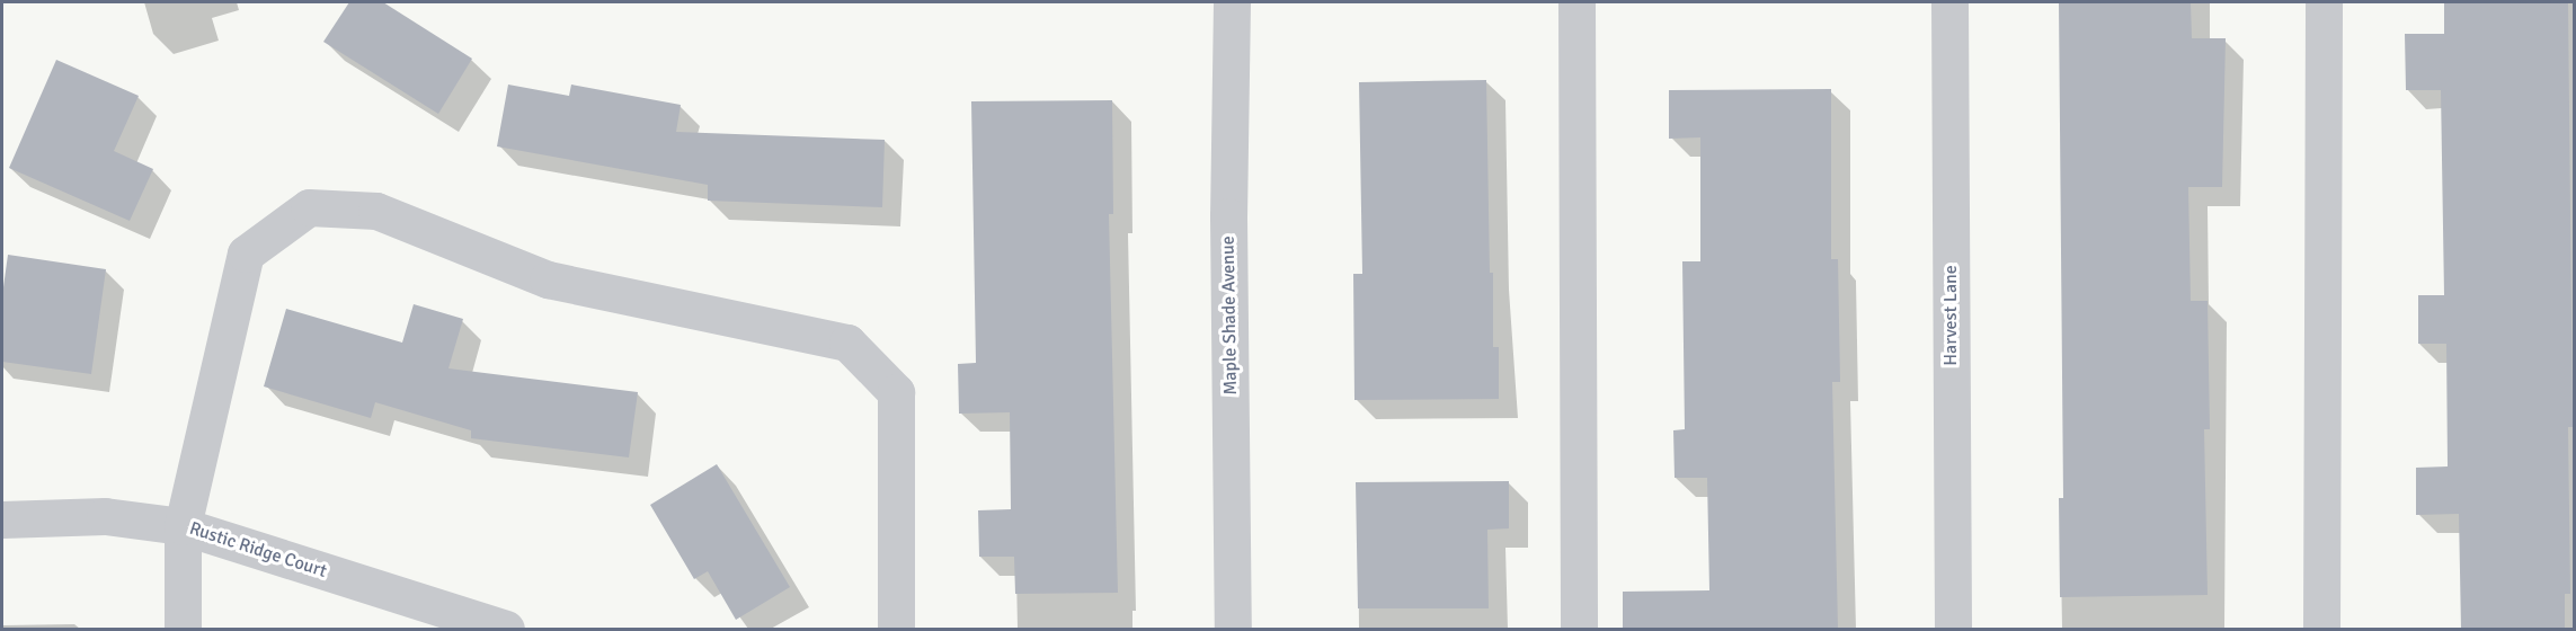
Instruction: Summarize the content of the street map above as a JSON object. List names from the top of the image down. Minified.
{"streets":{"street":["Maple Shade Avenue","Harvest Lane","Rustic Ridge Court"]}}
